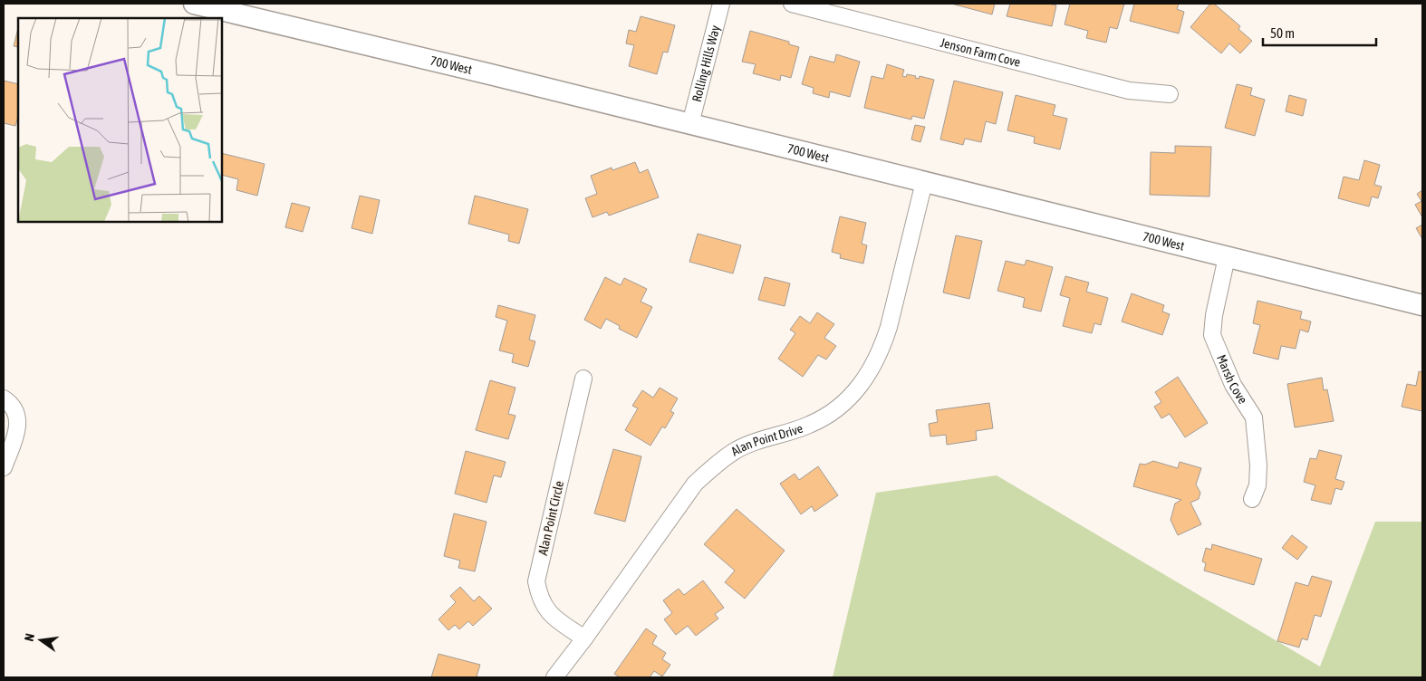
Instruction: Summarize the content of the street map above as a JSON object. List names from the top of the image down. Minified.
{"streets":{"street":["Jenson Farm Cove","Rolling Hills Way","700 West","Marsh Cove","Alan Point Drive","Alan Point Circle"]},"crossings":[["Rolling Hills Way","700 West"],["700 West","Marsh Cove"],["700 West","Alan Point Drive"],["Alan Point Drive","Alan Point Circle"]],"scale_bar":"50 m","north":"left"}
